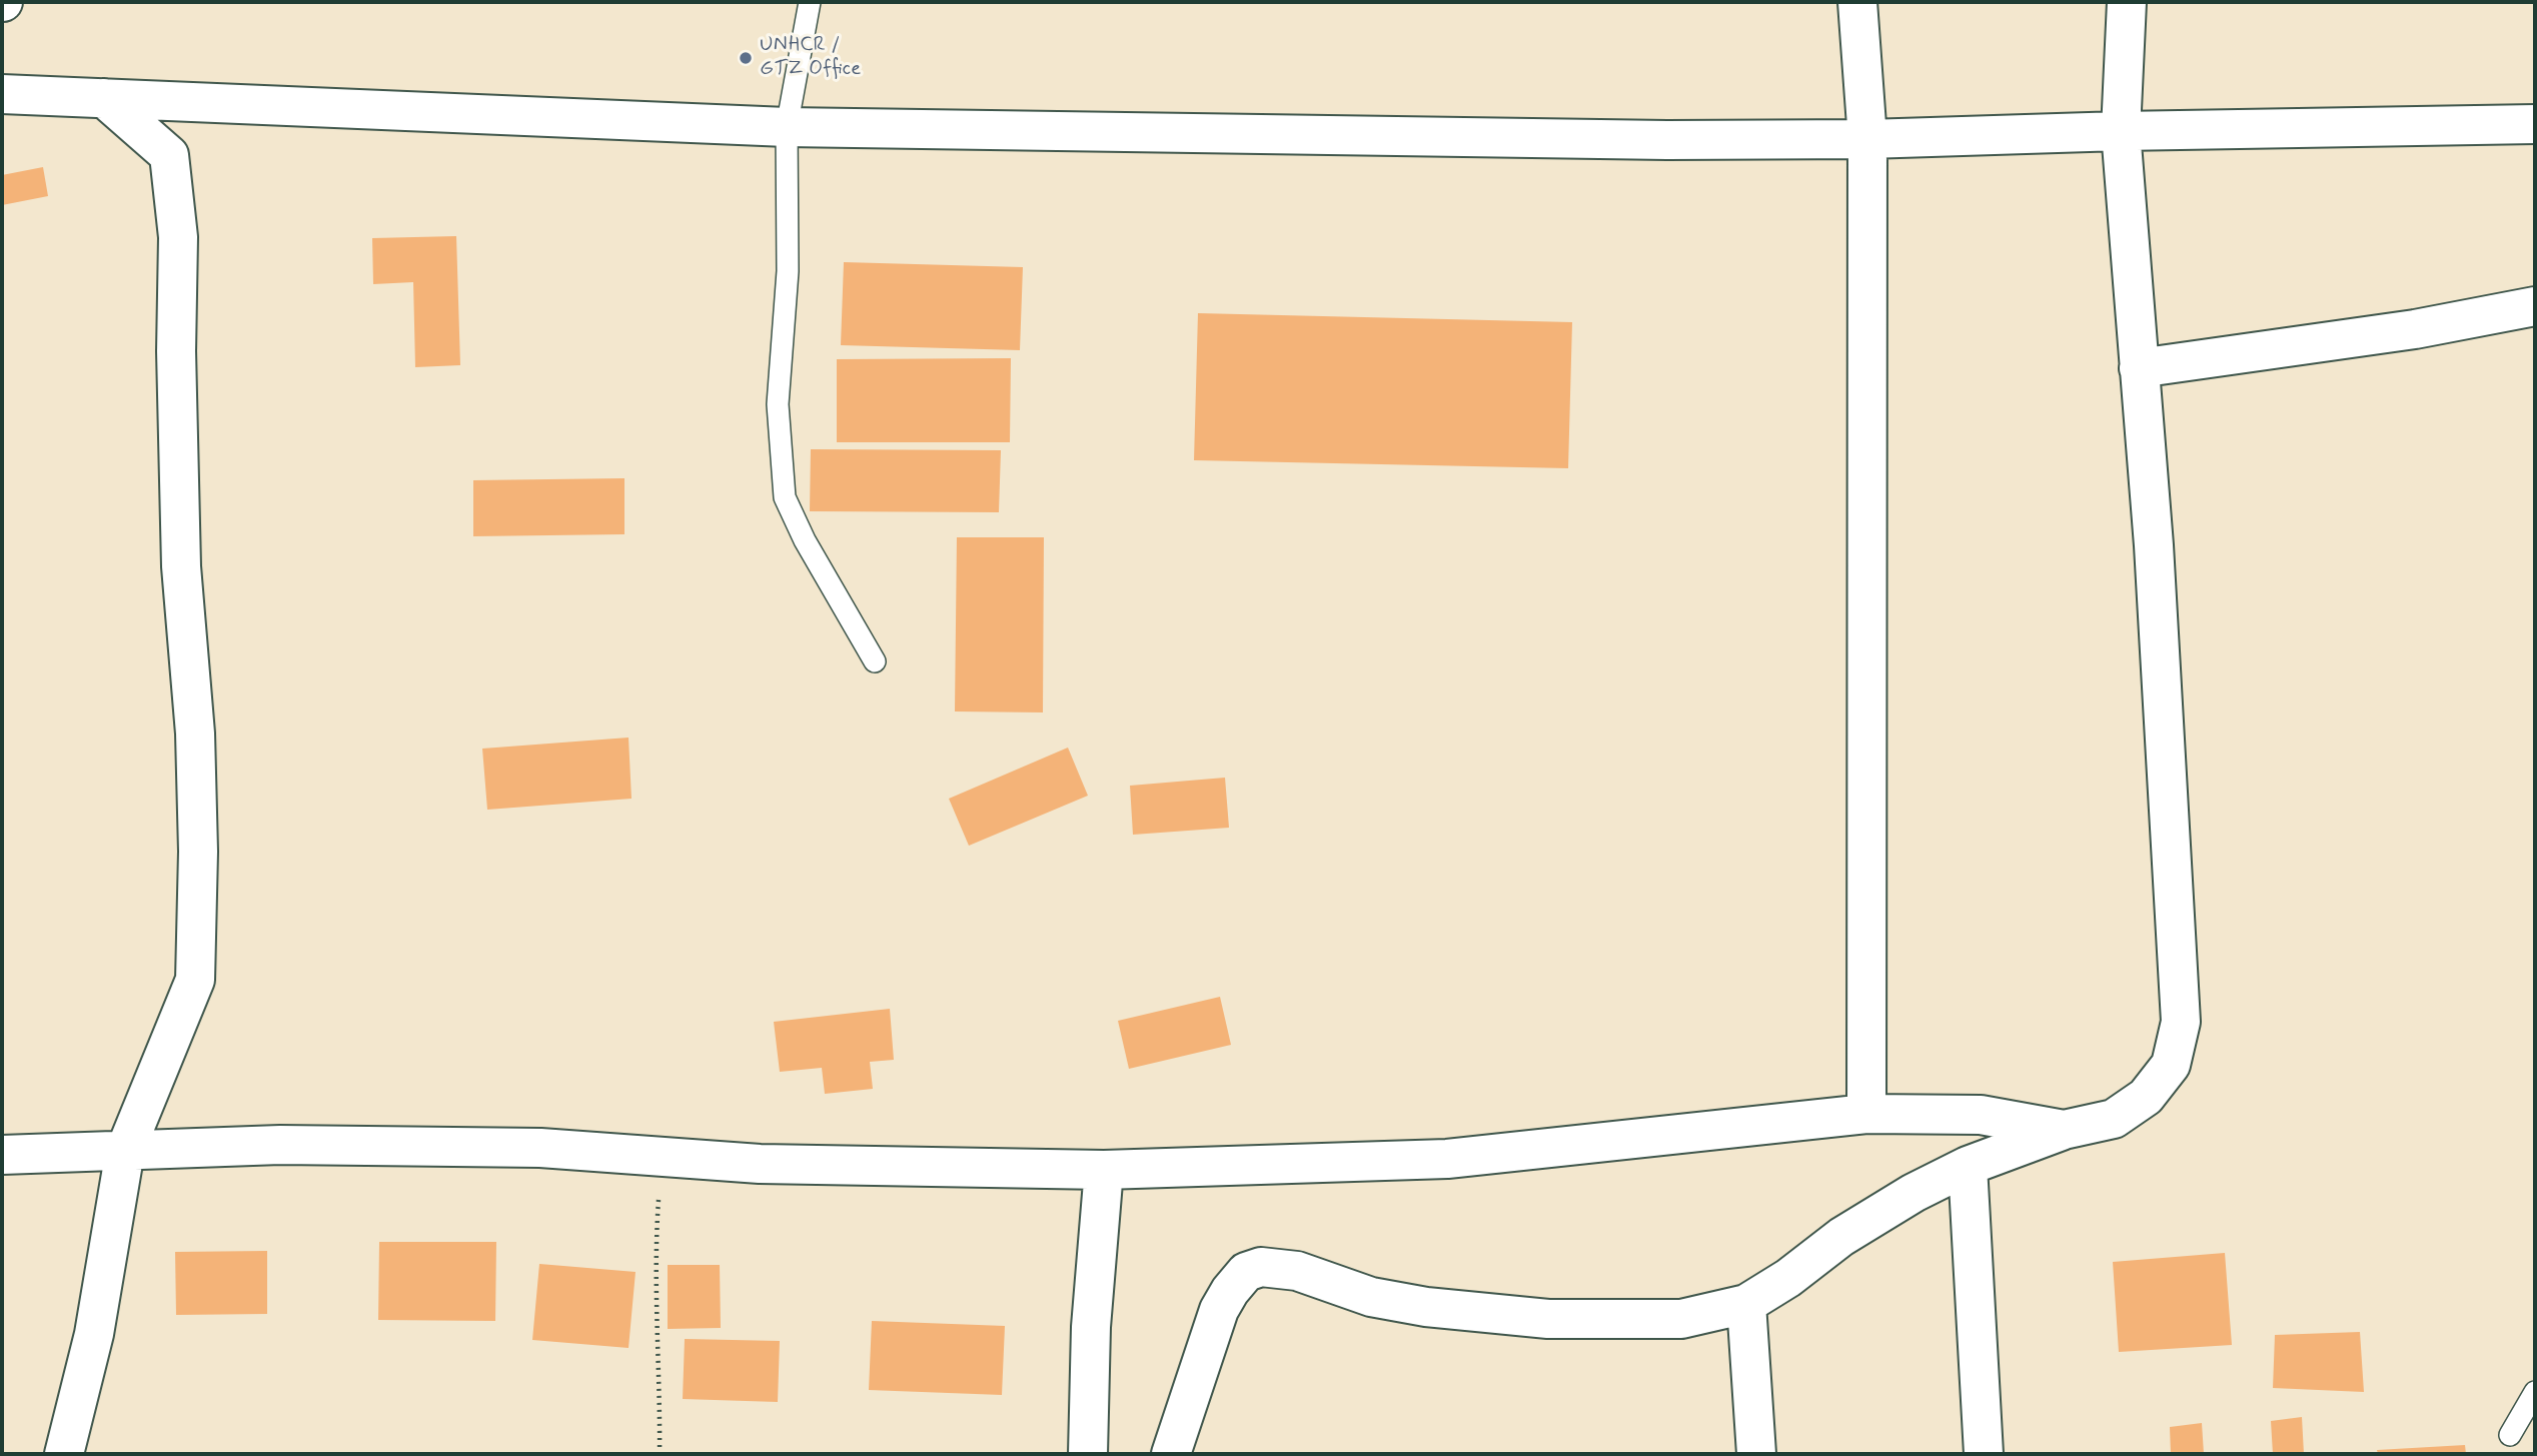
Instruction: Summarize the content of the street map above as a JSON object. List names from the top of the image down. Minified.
{"places":["UNHCR / GTZ Office"]}
